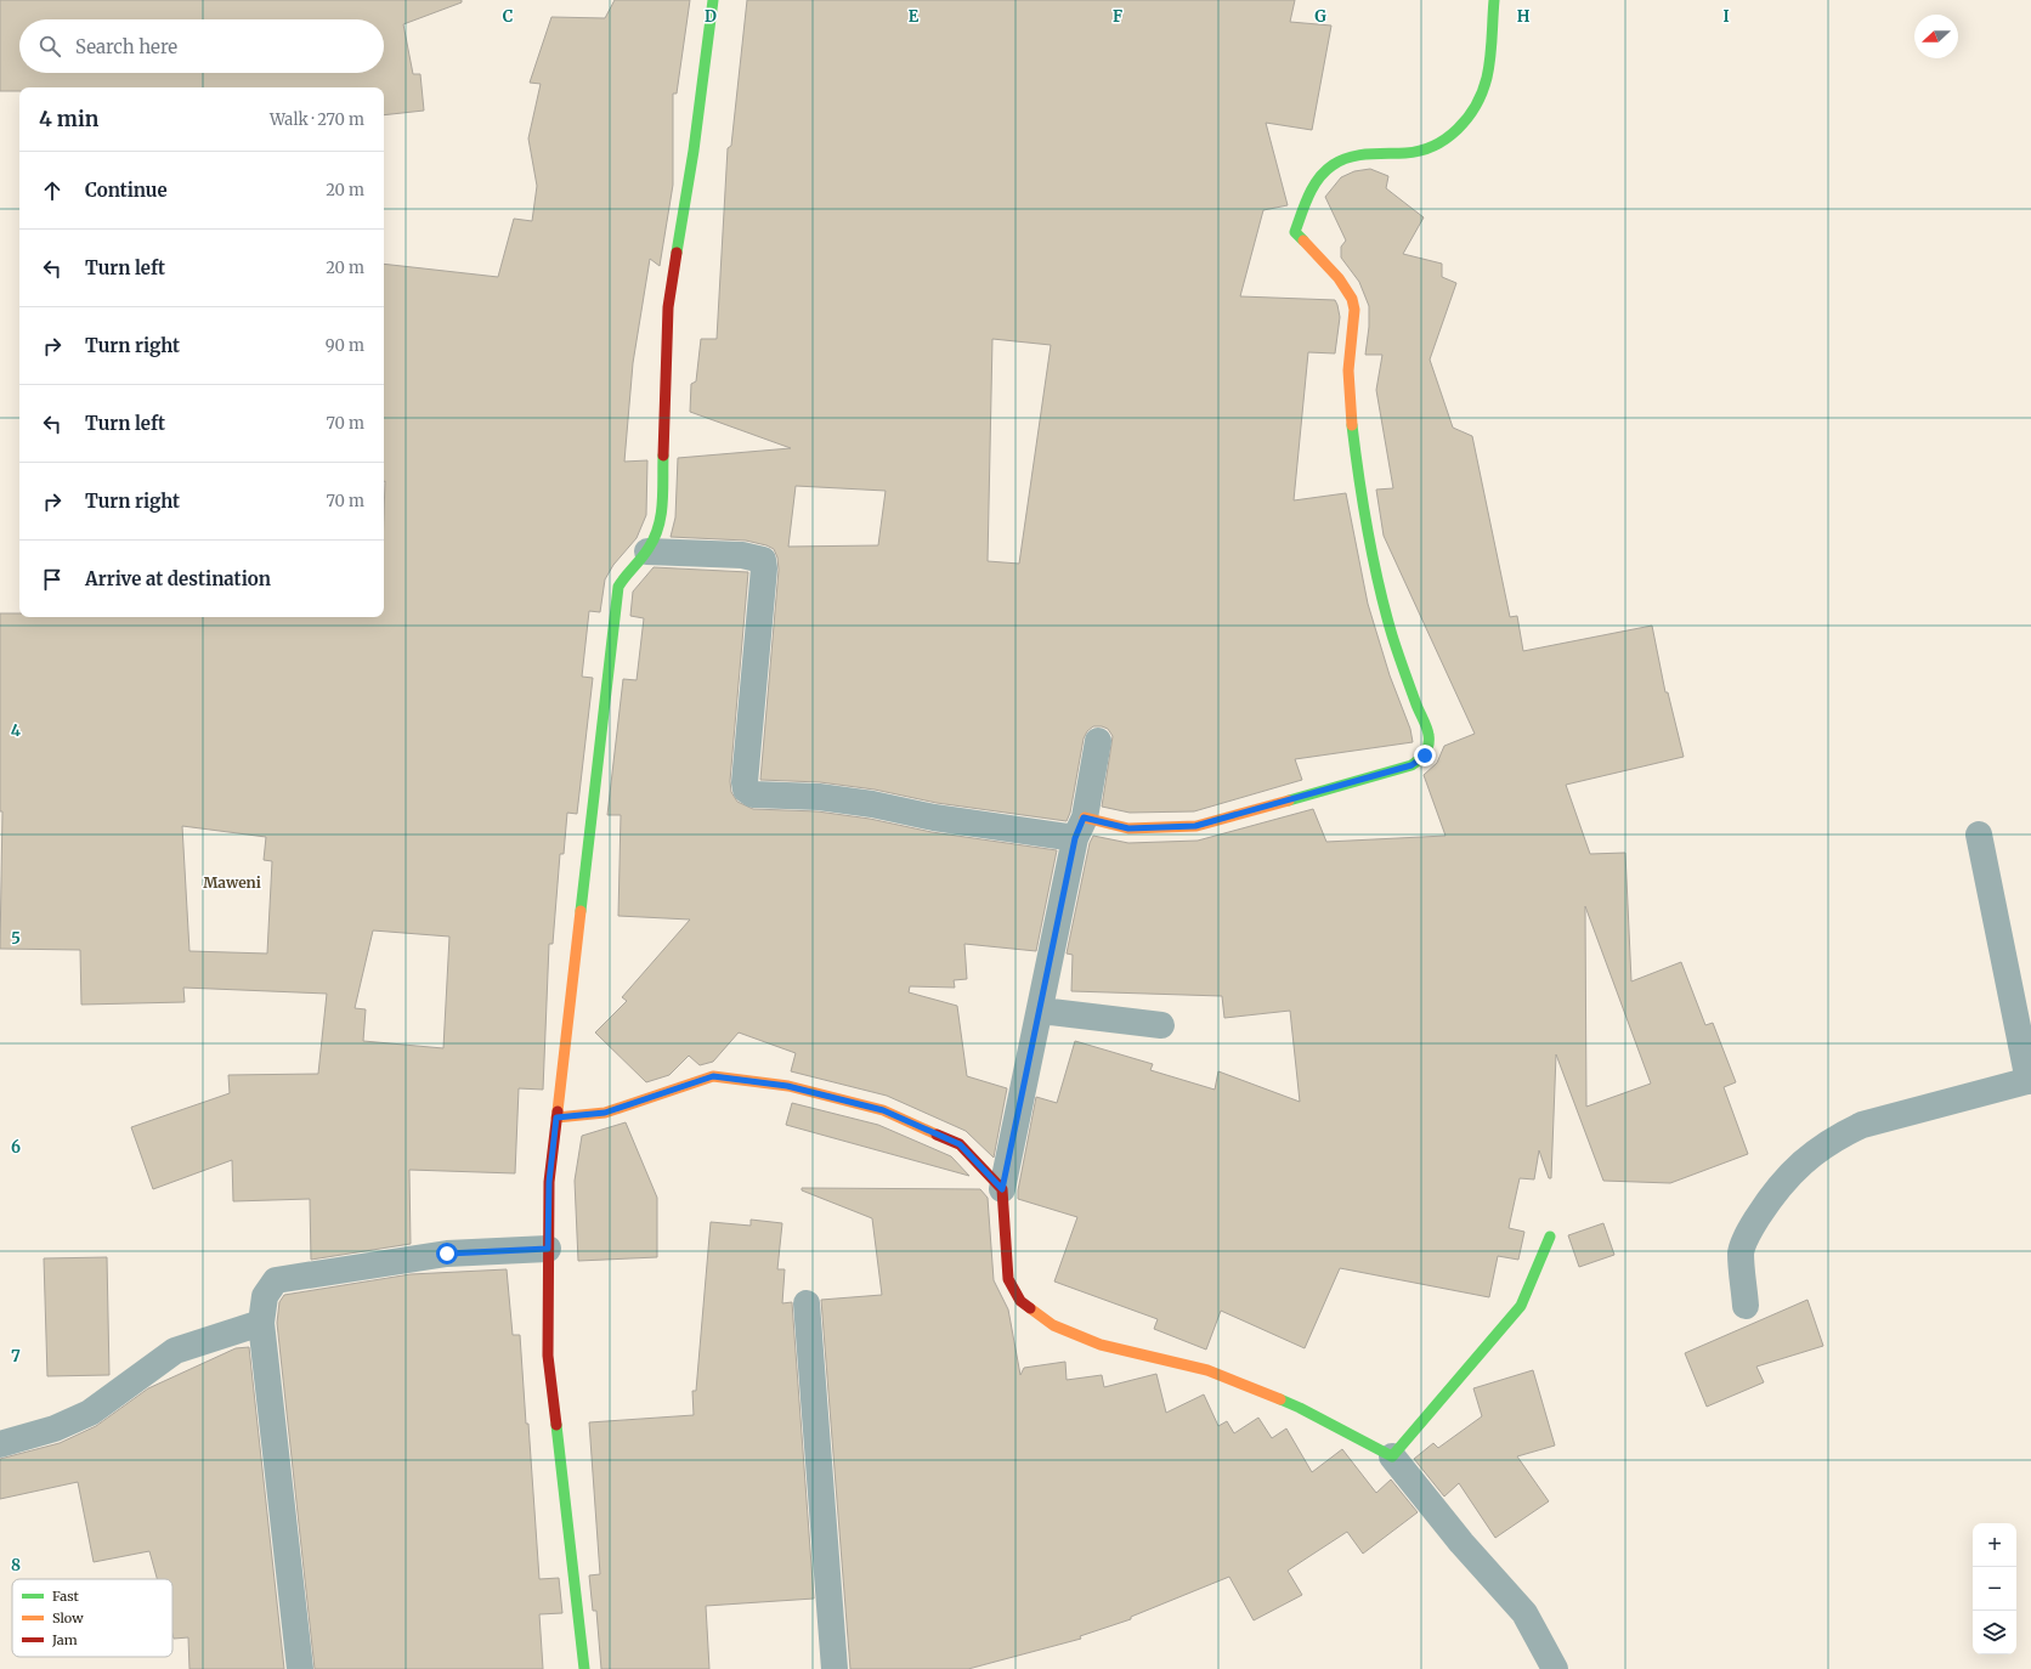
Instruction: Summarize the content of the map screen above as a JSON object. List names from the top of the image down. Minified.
{"districts":["Maweni"],"legend":["Fast","Slow","Jam"],"north":"left","page":{"search":"Search here","heading":["4 min","Walk · 270 m"],"list":[["Continue","20 m"],["Turn left","20 m"],["Turn right","90 m"],["Turn left","70 m"],["Turn right","70 m"],"Arrive at destination"],"map_buttons":["+","−"]},"grid":{"columns":["C","D","E","F","G","H","I"],"rows":["4","5","6","7","8"]}}
